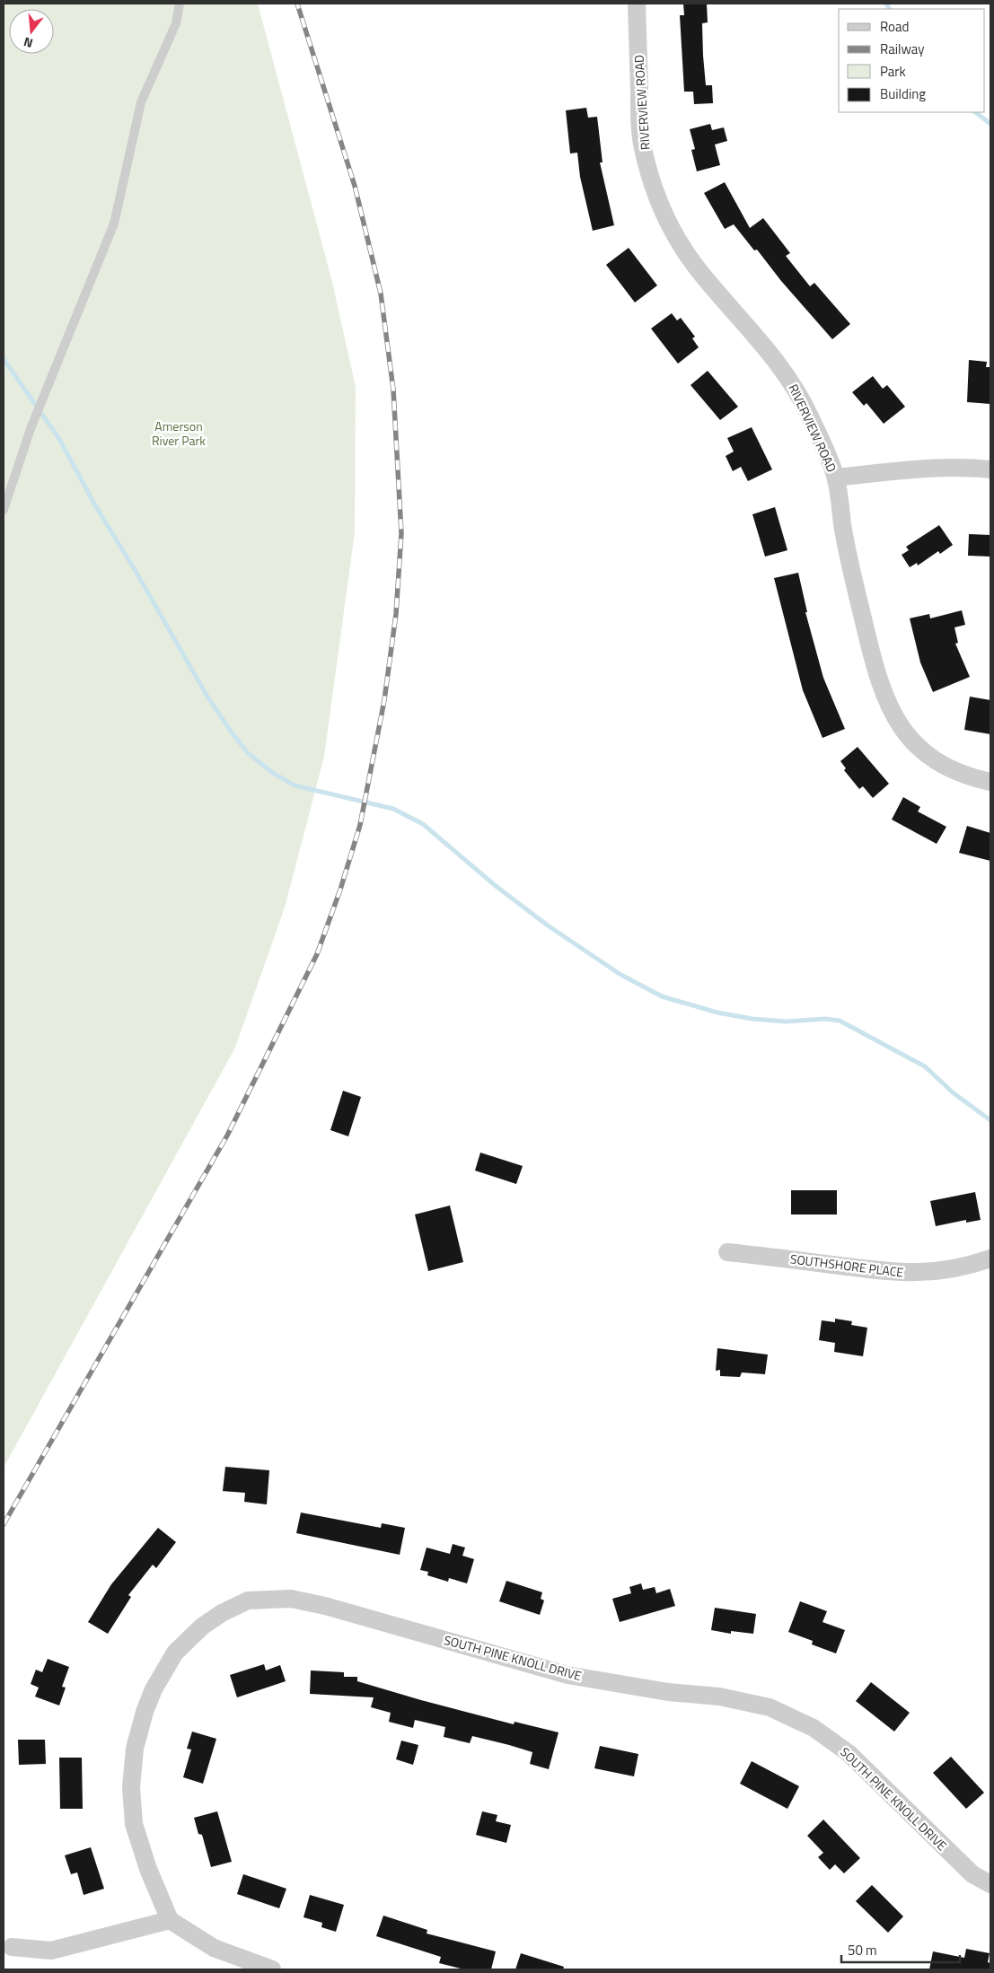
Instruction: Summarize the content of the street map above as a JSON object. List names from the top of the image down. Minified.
{"streets":{"street":["RIVERVIEW ROAD","SOUTHSHORE PLACE","SOUTH PINE KNOLL DRIVE"]},"parks":["Amerson River Park"],"legend":["Road","Railway","Park","Building"],"scale_bar":"50 m","north":"bottom"}
